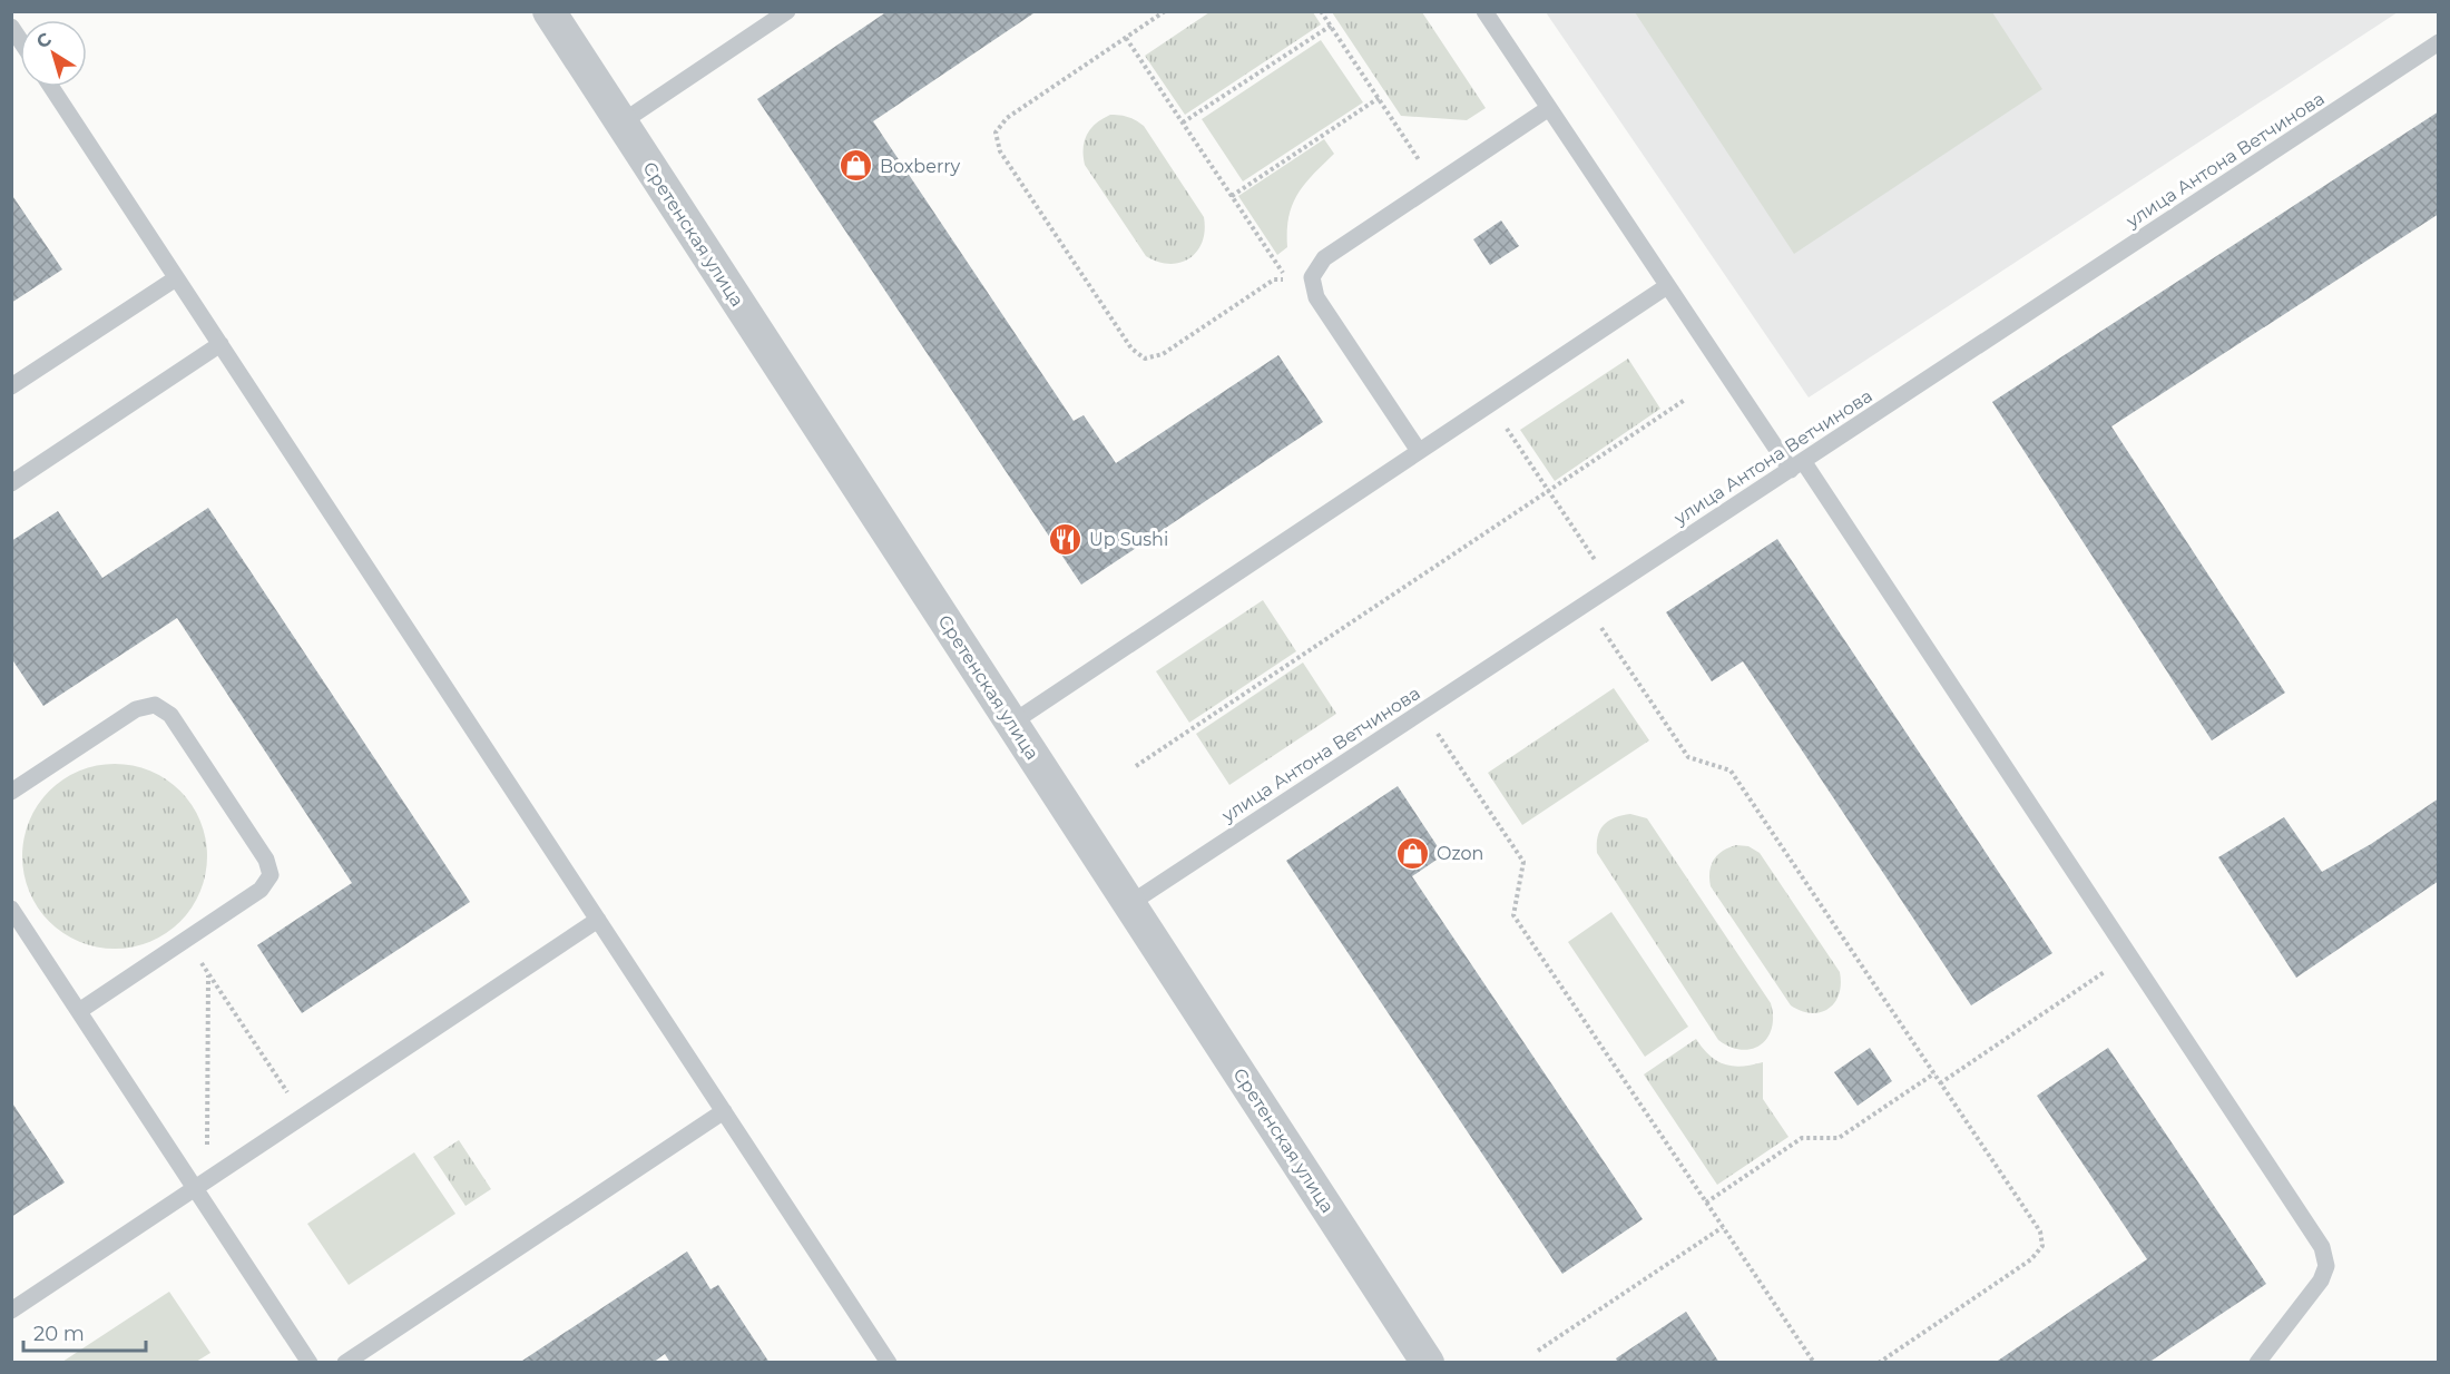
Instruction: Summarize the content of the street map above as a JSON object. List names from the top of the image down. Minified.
{"streets":{"street":["Сретенская улица"],"lane":["улица Антона Ветчинова"]},"crossings":[["улица Антона Ветчинова","Сретенская улица"]],"places":{"shop":["Boxberry","Ozon"],"restaurant":["Up Sushi"]},"scale_bar":"20 m","north":"top left"}
